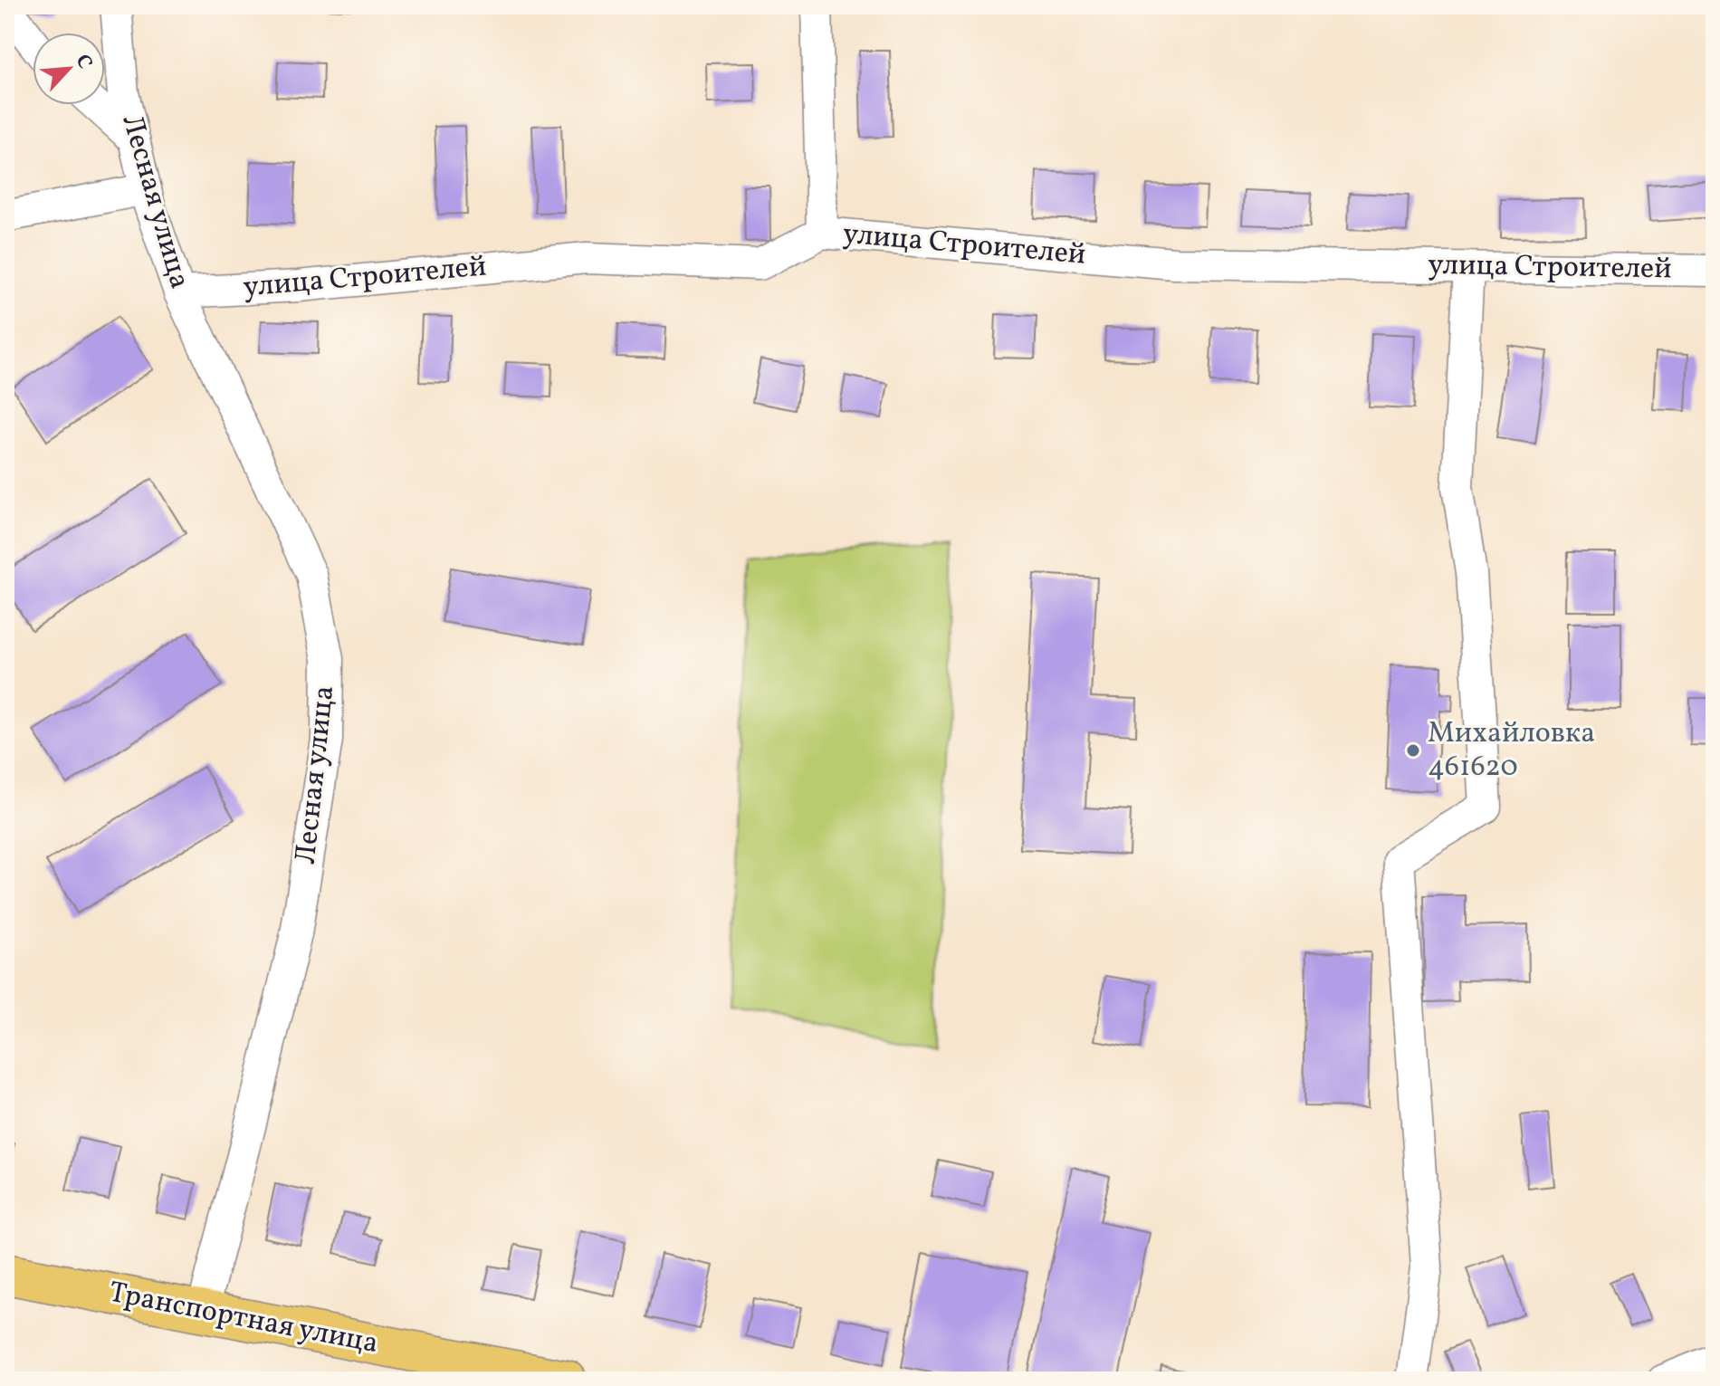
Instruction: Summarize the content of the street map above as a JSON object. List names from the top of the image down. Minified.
{"streets":{"main road":["Транспортная улица"],"street":["Лесная улица","улица Строителей"]},"crossings":[["Лесная улица","улица Строителей"],["Лесная улица","Транспортная улица"]],"places":["Михайловка 461620"],"north":"top right"}
